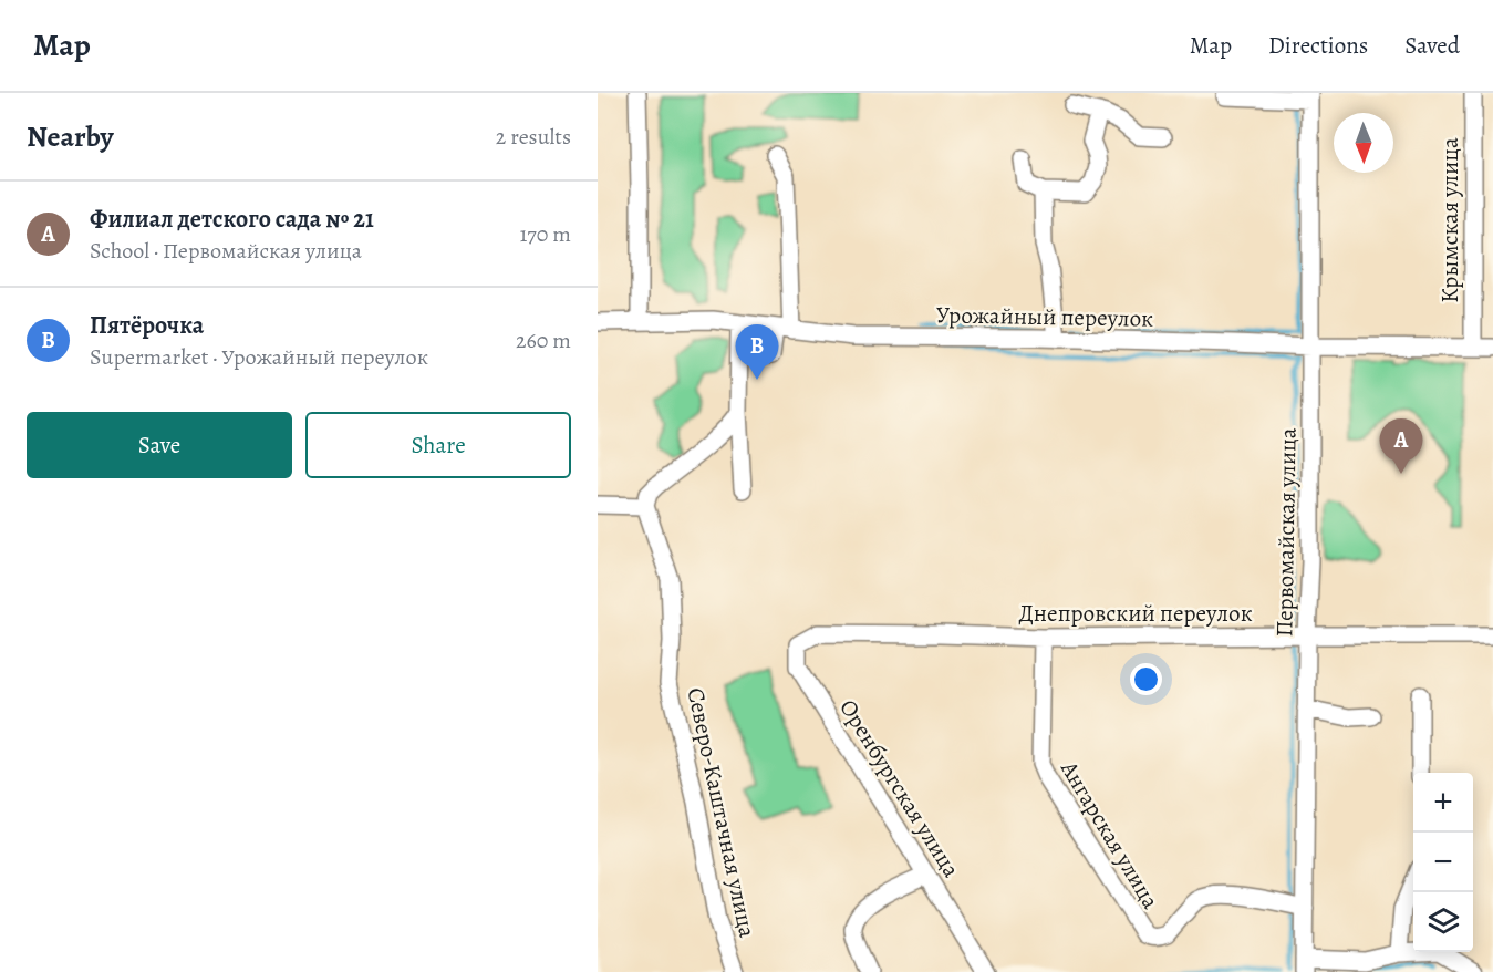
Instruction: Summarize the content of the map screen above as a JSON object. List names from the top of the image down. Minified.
{"streets":{"street":["Крымская улица","Урожайный переулок","Первомайская улица","Днепровский переулок","Оренбургская улица","Северо-Каштачная улица","Ангарская улица"]},"crossings":[["Крымская улица","Урожайный переулок"],["Урожайный переулок","Первомайская улица"],["Первомайская улица","Днепровский переулок"],["Первомайская улица","Ангарская улица"],["Днепровский переулок","Оренбургская улица"],["Днепровский переулок","Ангарская улица"]],"north":"bottom","page":{"header":"Map","nav":["Map","Directions","Saved"],"heading":["Nearby","2 results"],"list":[{"mark":"A","name":"Филиал детского сада № 21","note":"School · Первомайская улица","value":"170 m"},{"mark":"B","name":"Пятёрочка","note":"Supermarket · Урожайный переулок","value":"260 m"}],"pins":["B","A"],"buttons":["Save","Share"],"map_buttons":["+","−"]}}
